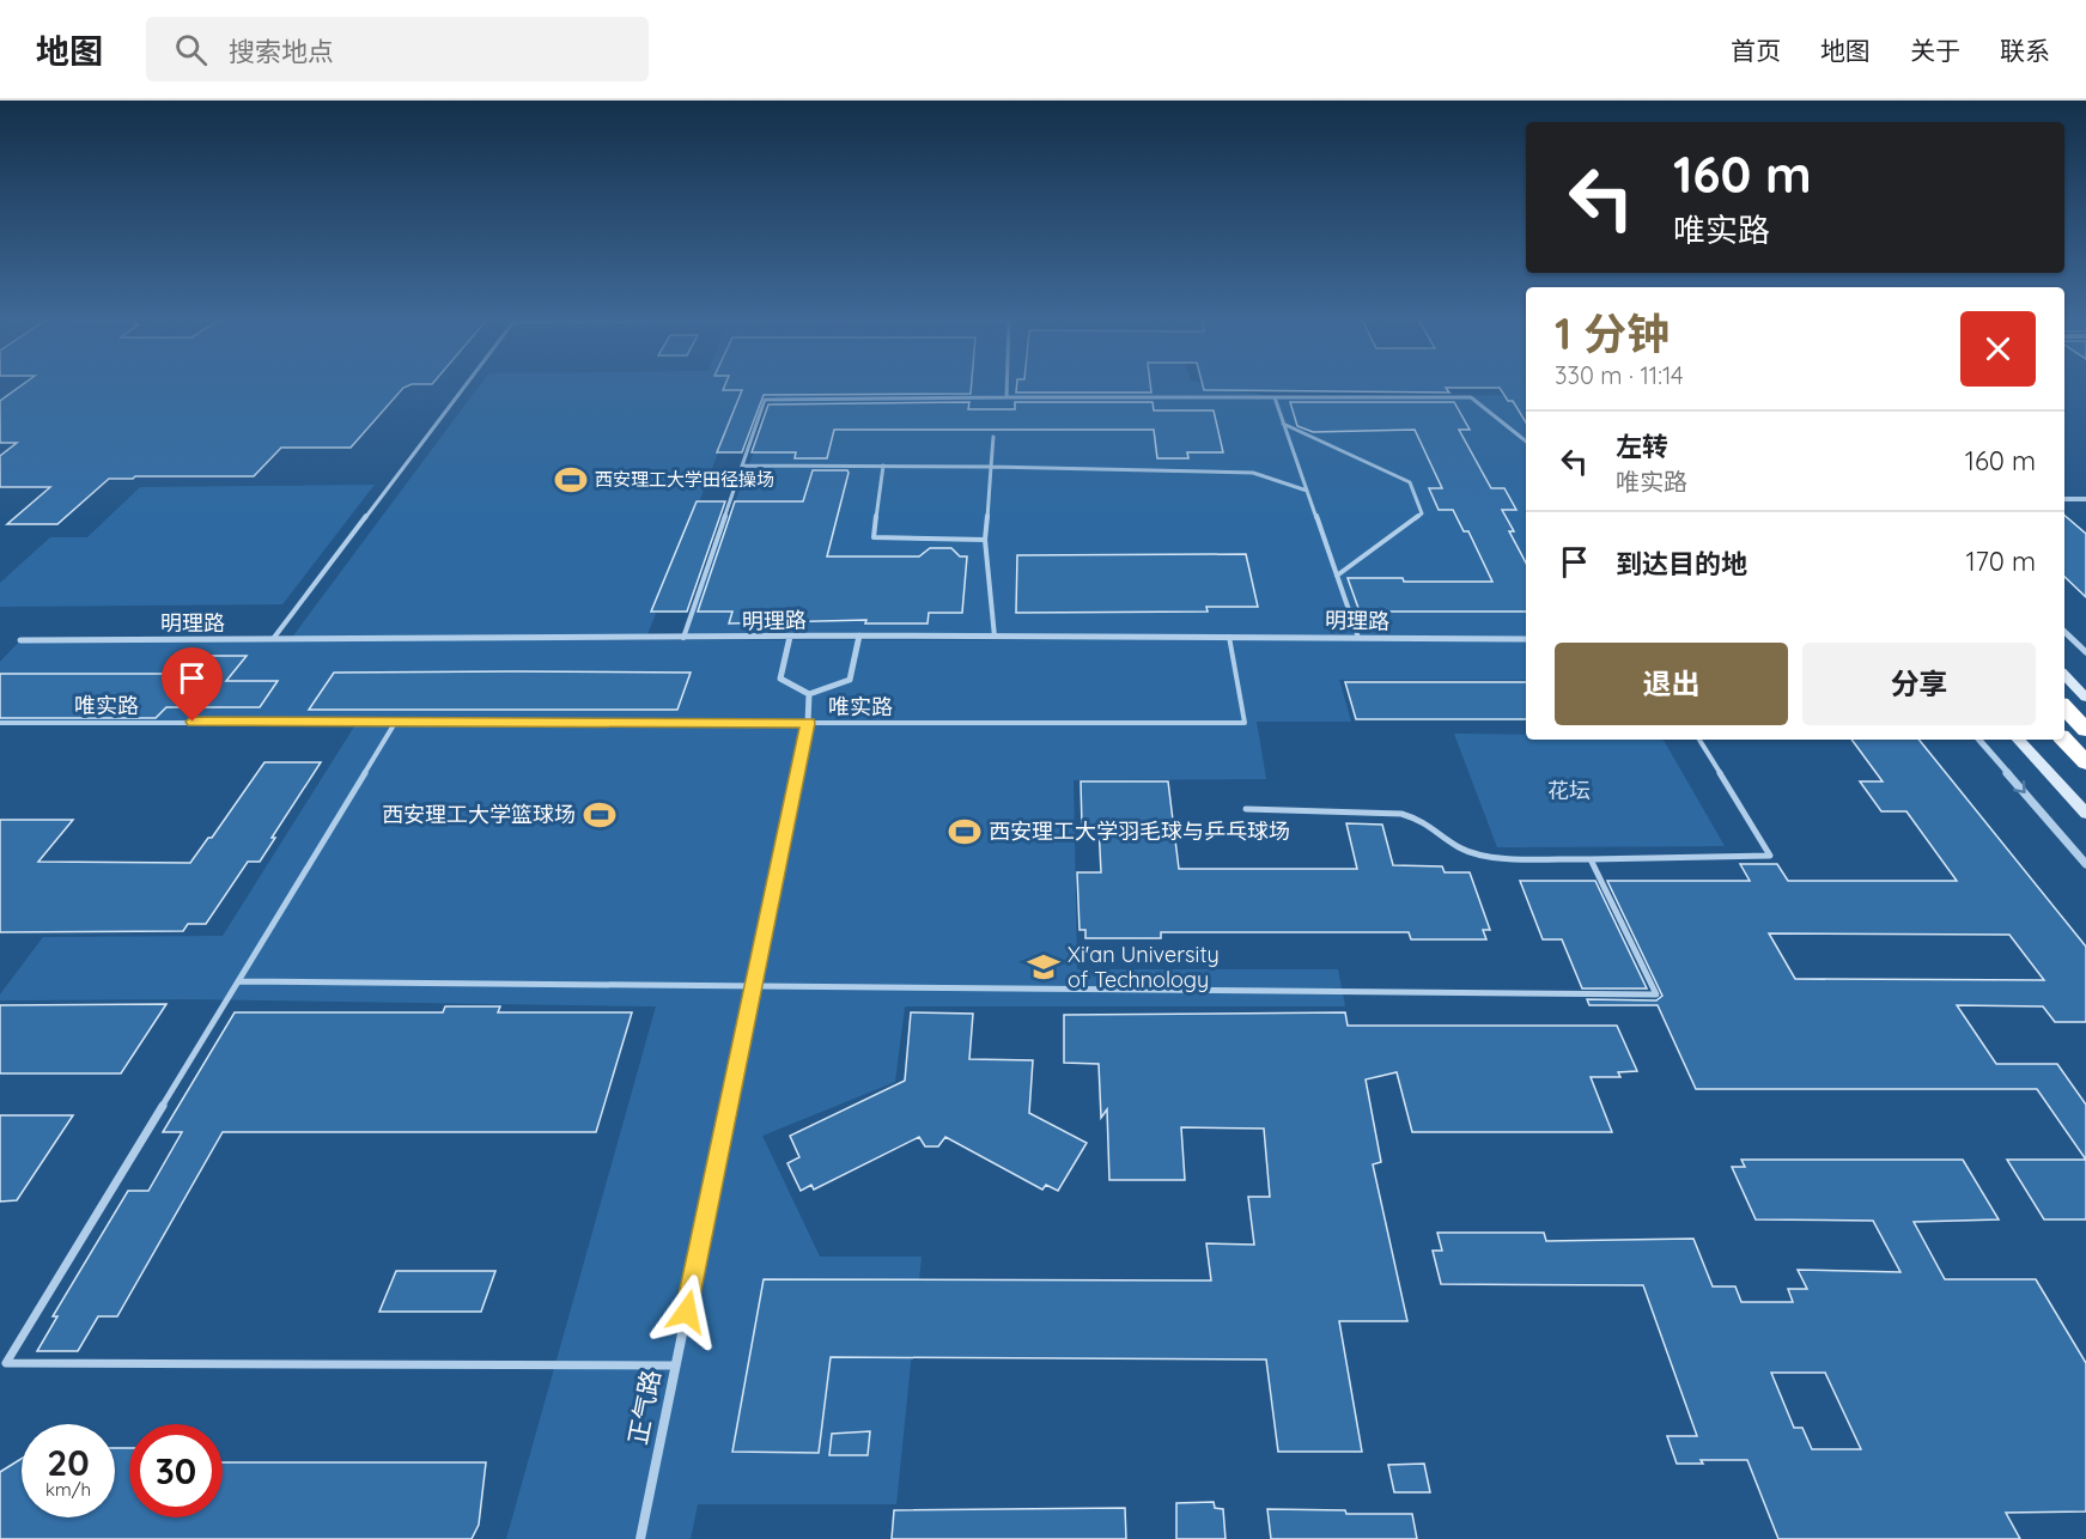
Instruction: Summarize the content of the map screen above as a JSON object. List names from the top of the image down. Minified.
{"streets":{"street":["明理路","正气路"],"lane":["唯实路"]},"crossings":[["明理路","唯实路"],["唯实路","正气路"]],"parks":["花坛"],"places":{"sports":["西安理工大学田径操场","西安理工大学篮球场","西安理工大学羽毛球与乒乓球场"],"school or university":["Xi'an University of Technology"]},"page":{"header":"地图","search":"搜索地点","nav":["首页","地图","关于","联系"],"turn":["160 m","唯实路"],"heading":["1 分钟","330 m · 11:14"],"list":[{"name":"左转","note":"唯实路","value":"160 m"},{"name":"到达目的地","value":"170 m"}],"buttons":["退出","分享"],"speed":"20 km/h","limit":"30"}}
